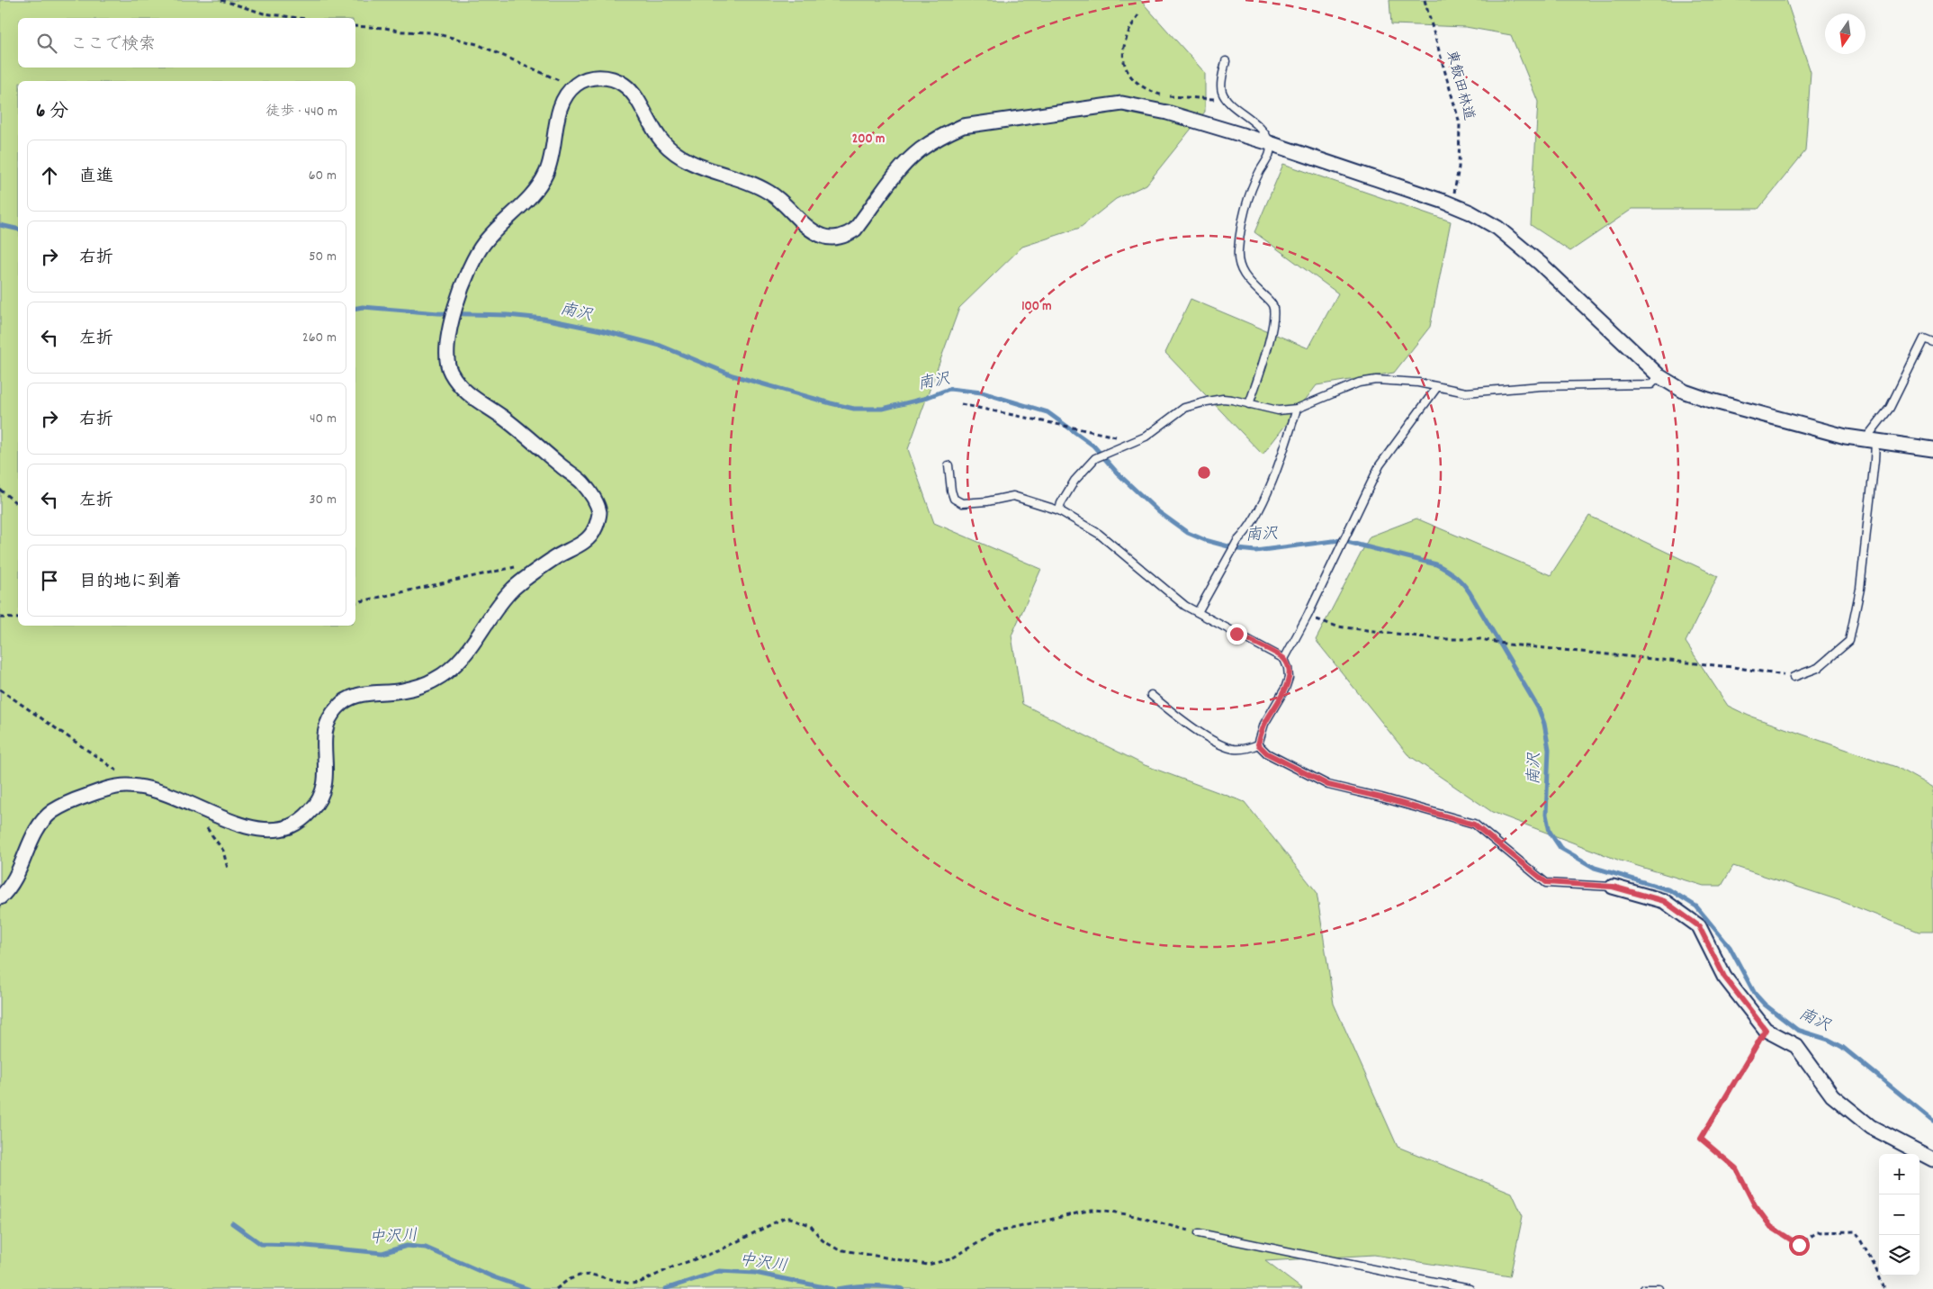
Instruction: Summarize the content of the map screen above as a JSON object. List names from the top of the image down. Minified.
{"streets":{"path":["東飯田林道"]},"water":["南沢","中沢川"],"north":"bottom","page":{"search":"ここで検索","heading":["6 分","徒歩 · 440 m"],"list":[["直進","60 m"],["右折","50 m"],["左折","260 m"],["右折","40 m"],["左折","30 m"],"目的地に到着"],"map_buttons":["+","−"]},"rings":["200 m","100 m"]}
